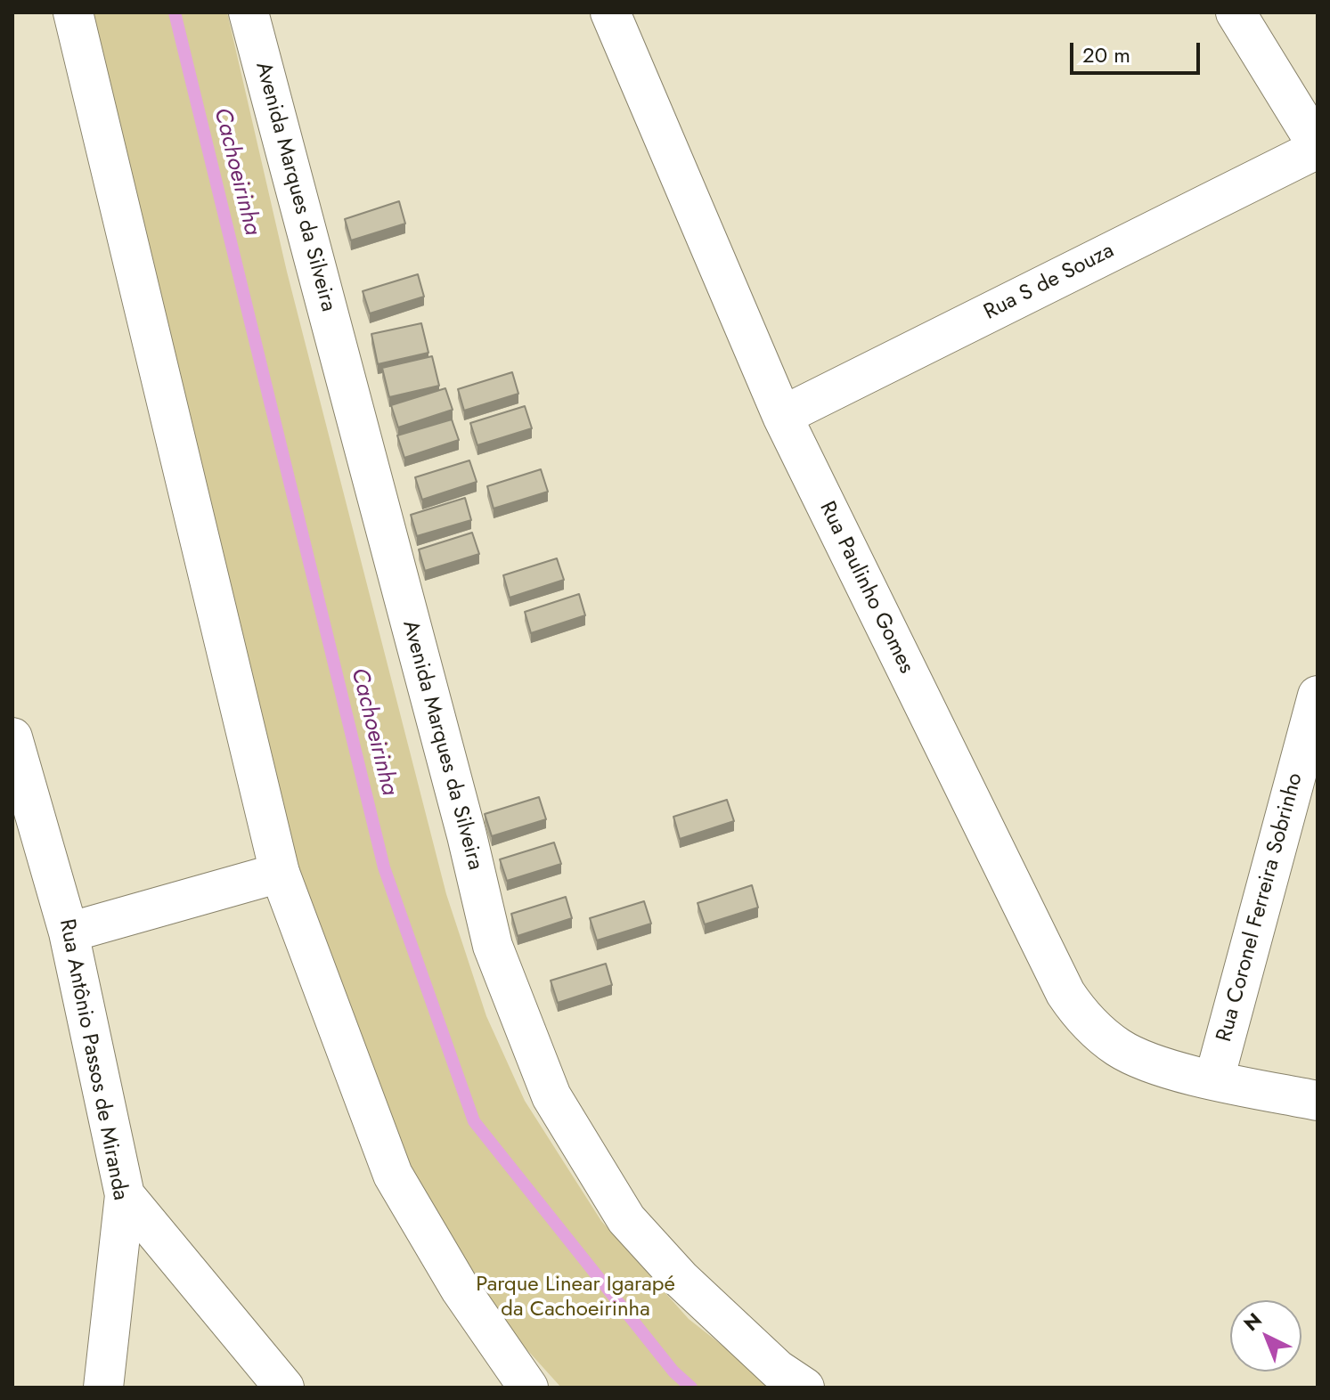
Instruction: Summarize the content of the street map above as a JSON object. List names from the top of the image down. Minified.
{"streets":{"street":["Avenida Marques da Silveira","Rua S de Souza","Rua Paulinho Gomes","Rua Coronel Ferreira Sobrinho","Rua Antônio Passos de Miranda"]},"crossings":[["Rua S de Souza","Rua Paulinho Gomes"],["Rua Paulinho Gomes","Rua Coronel Ferreira Sobrinho"]],"water":["Cachoeirinha"],"parks":["Parque Linear Igarapé da Cachoeirinha"],"scale_bar":"20 m","north":"top left"}
